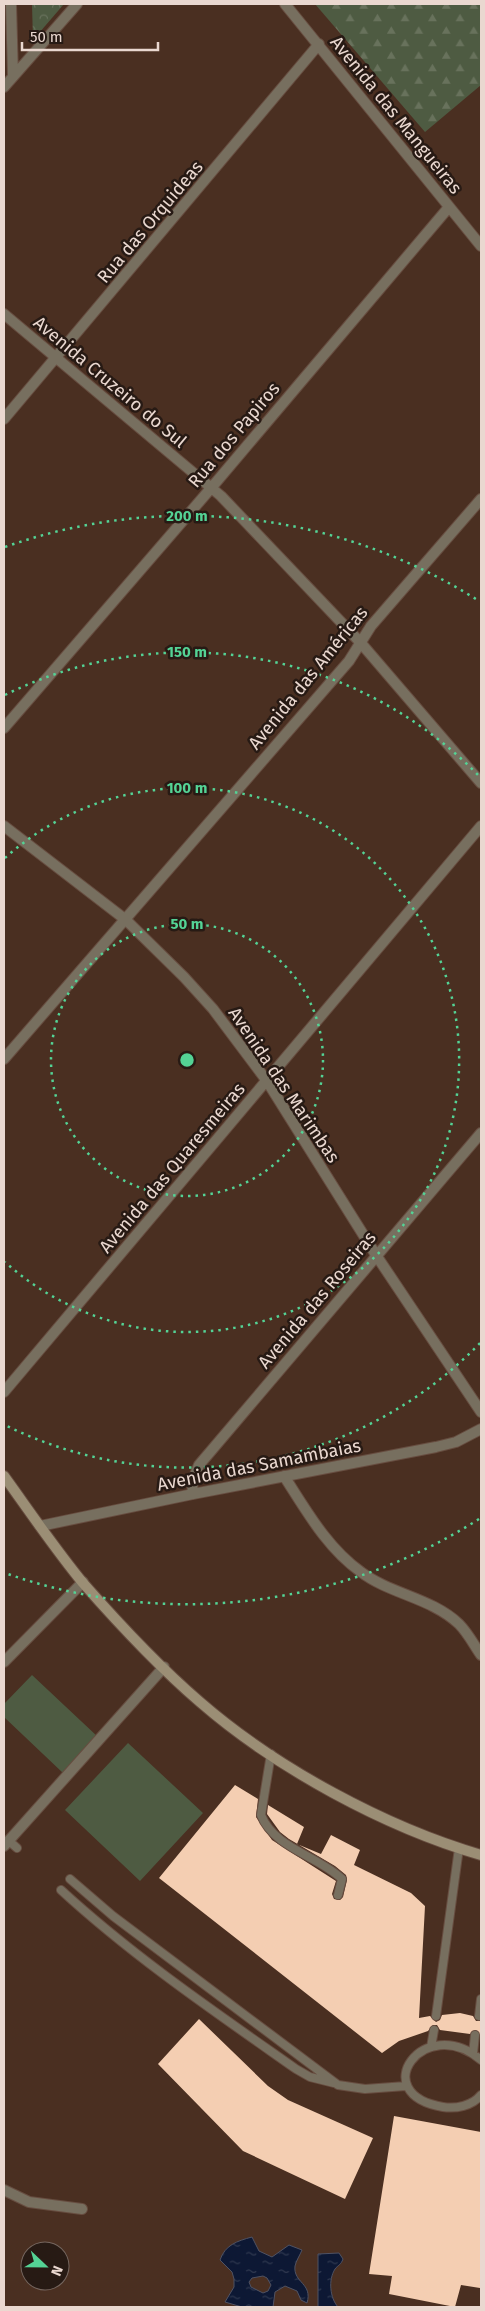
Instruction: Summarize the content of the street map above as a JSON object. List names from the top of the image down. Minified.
{"streets":{"street":["Avenida das Mangueiras","Rua das Orquideas","Avenida Cruzeiro do Sul","Rua dos Papiros","Avenida das Américas","Avenida das Marimbas","Avenida das Quaresmeiras","Avenida das Roseiras","Avenida das Samambaias"]},"crossings":[["Avenida das Mangueiras","Rua das Orquideas"],["Avenida das Mangueiras","Rua dos Papiros"],["Rua das Orquideas","Avenida Cruzeiro do Sul"],["Avenida Cruzeiro do Sul","Rua dos Papiros"],["Avenida Cruzeiro do Sul","Avenida das Américas"],["Avenida das Américas","Avenida das Marimbas"],["Avenida das Marimbas","Avenida das Quaresmeiras"],["Avenida das Marimbas","Avenida das Roseiras"],["Avenida das Roseiras","Avenida das Samambaias"]],"scale_bar":"50 m","north":"right","rings":["200 m","150 m","100 m","50 m"]}
